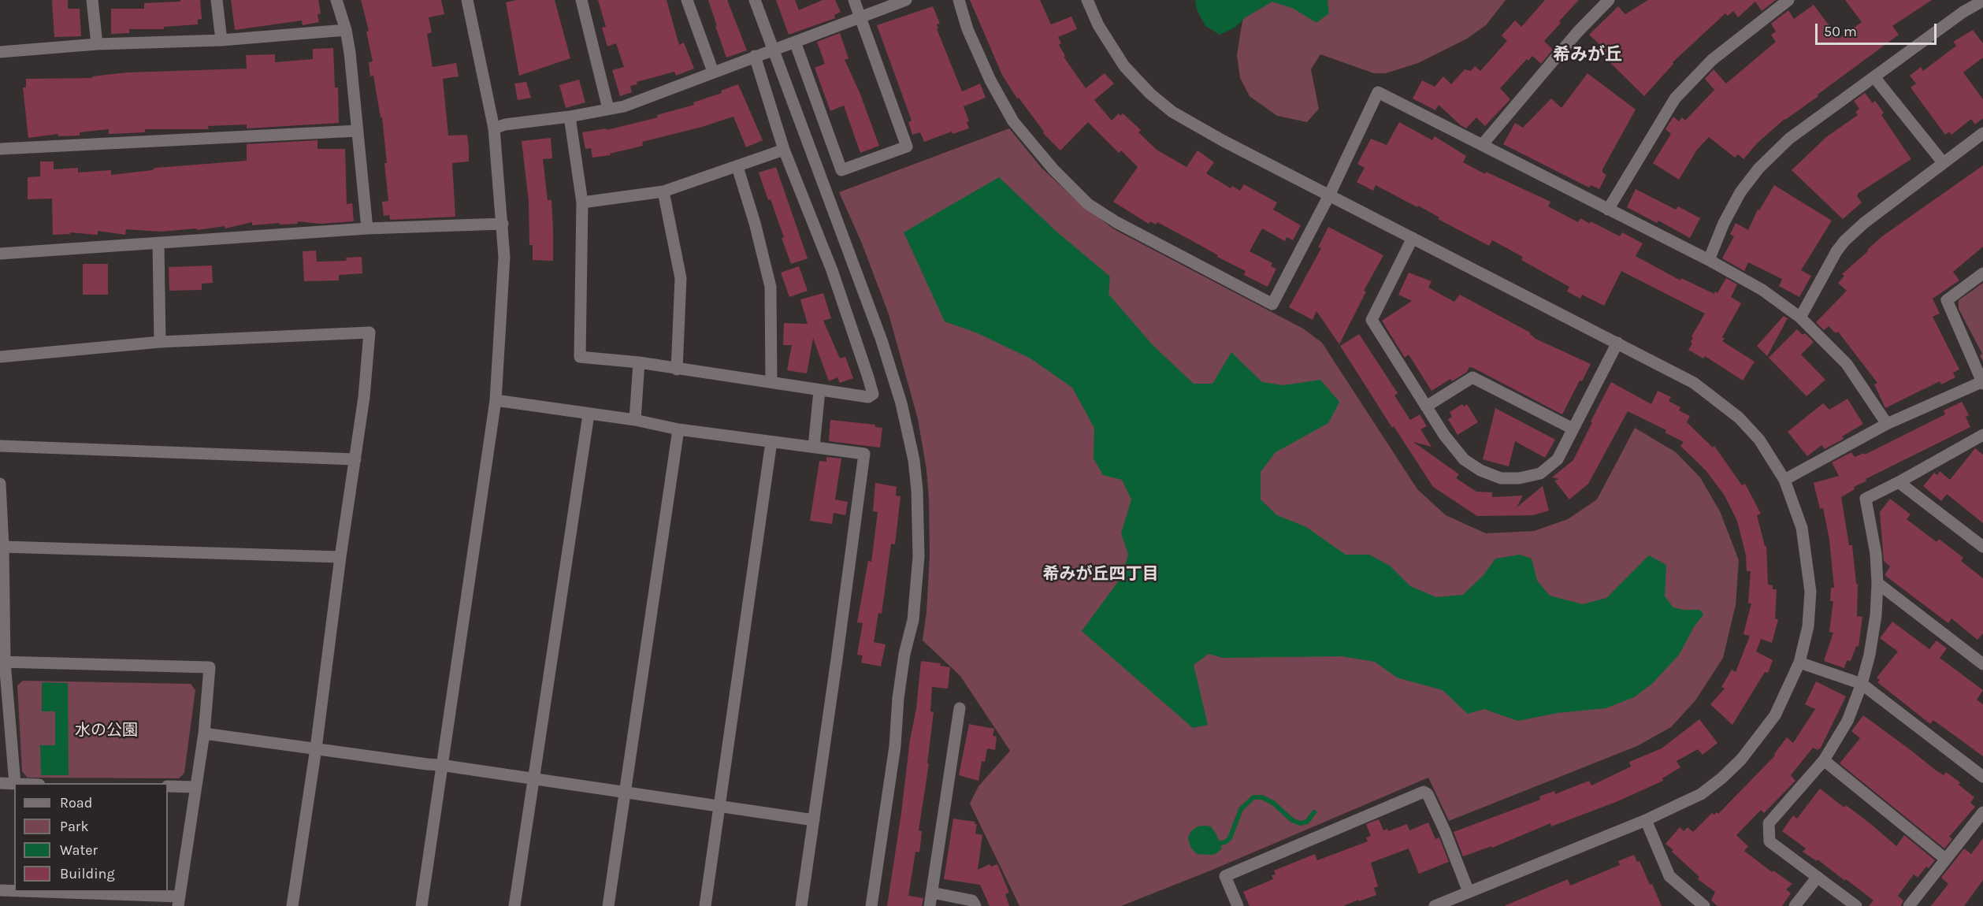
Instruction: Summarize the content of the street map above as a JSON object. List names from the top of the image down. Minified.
{"districts":["希みが丘","希みが丘四丁目"],"parks":["水の公園"],"legend":["Road","Park","Water","Building"],"scale_bar":"50 m"}
